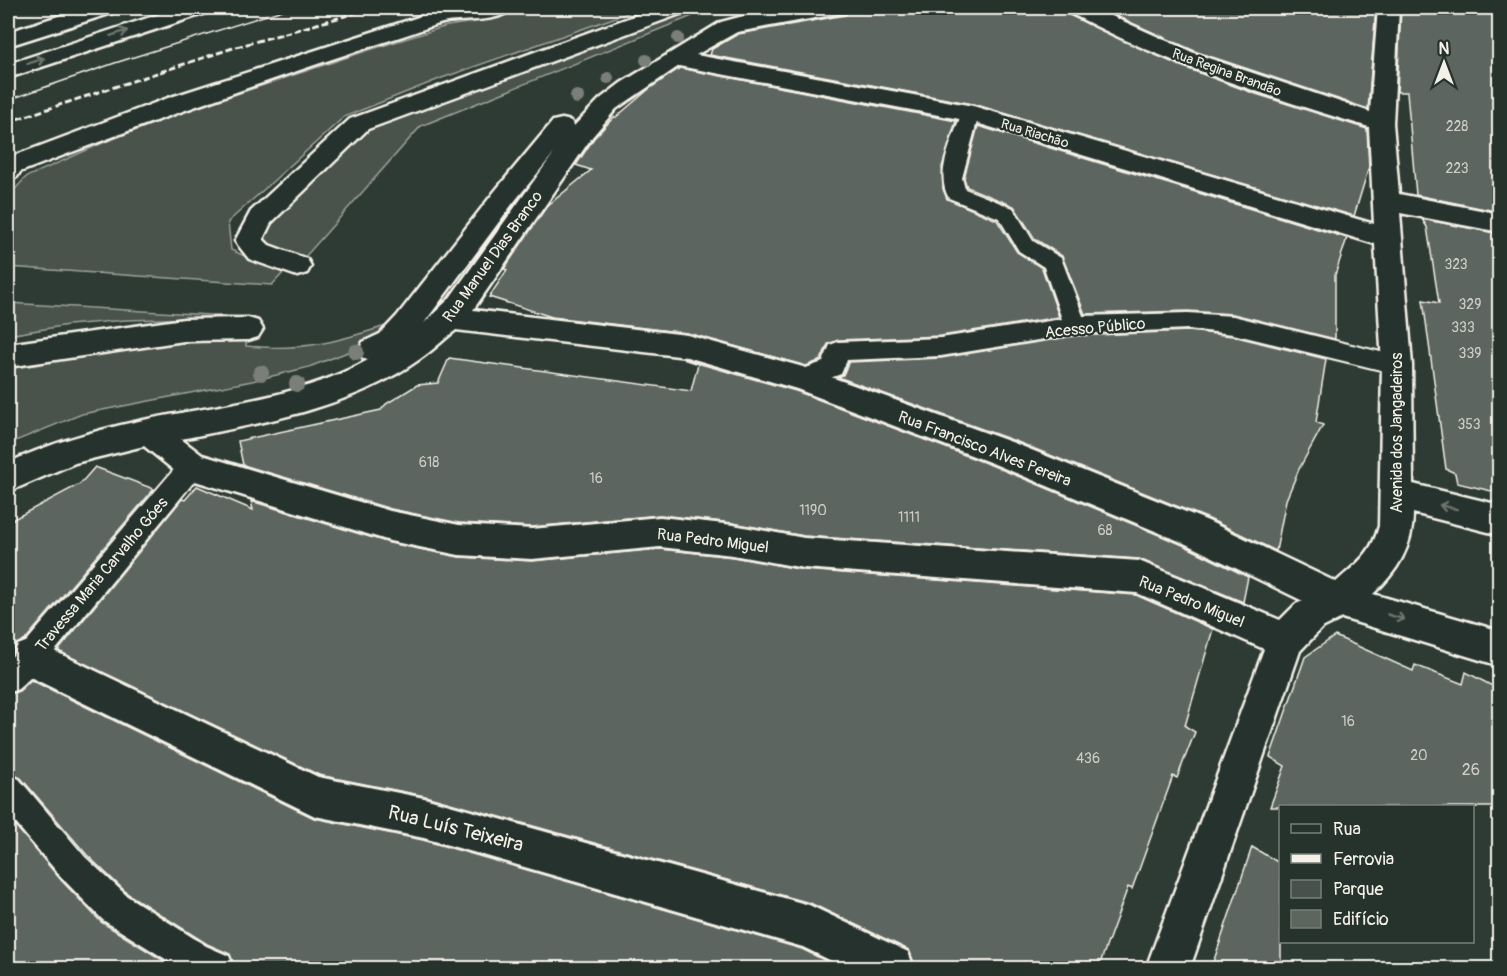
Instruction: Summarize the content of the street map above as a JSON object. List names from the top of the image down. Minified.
{"streets":{"street":["Rua Regina Brandão","Rua Riachão","Rua Manuel Dias Branco","Avenida dos Jangadeiros","Rua Francisco Alves Pereira","Rua Pedro Miguel","Rua Luís Teixeira"],"lane":["Acesso Público","Travessa Maria Carvalho Góes"]},"crossings":[["Rua Regina Brandão","Avenida dos Jangadeiros"],["Rua Riachão","Rua Manuel Dias Branco"],["Rua Riachão","Avenida dos Jangadeiros"],["Rua Manuel Dias Branco","Rua Francisco Alves Pereira"],["Rua Manuel Dias Branco","Rua Pedro Miguel"],["Acesso Público","Avenida dos Jangadeiros"],["Acesso Público","Rua Francisco Alves Pereira"],["Avenida dos Jangadeiros","Rua Francisco Alves Pereira"],["Avenida dos Jangadeiros","Rua Pedro Miguel"],["Rua Pedro Miguel","Travessa Maria Carvalho Góes"],["Travessa Maria Carvalho Góes","Rua Luís Teixeira"]],"house_numbers":["228","223","323","329","333","339","353","618","16","1190","1111","68","16","20","436","26"],"legend":["Rua","Ferrovia","Parque","Edifício"],"north":"top"}
